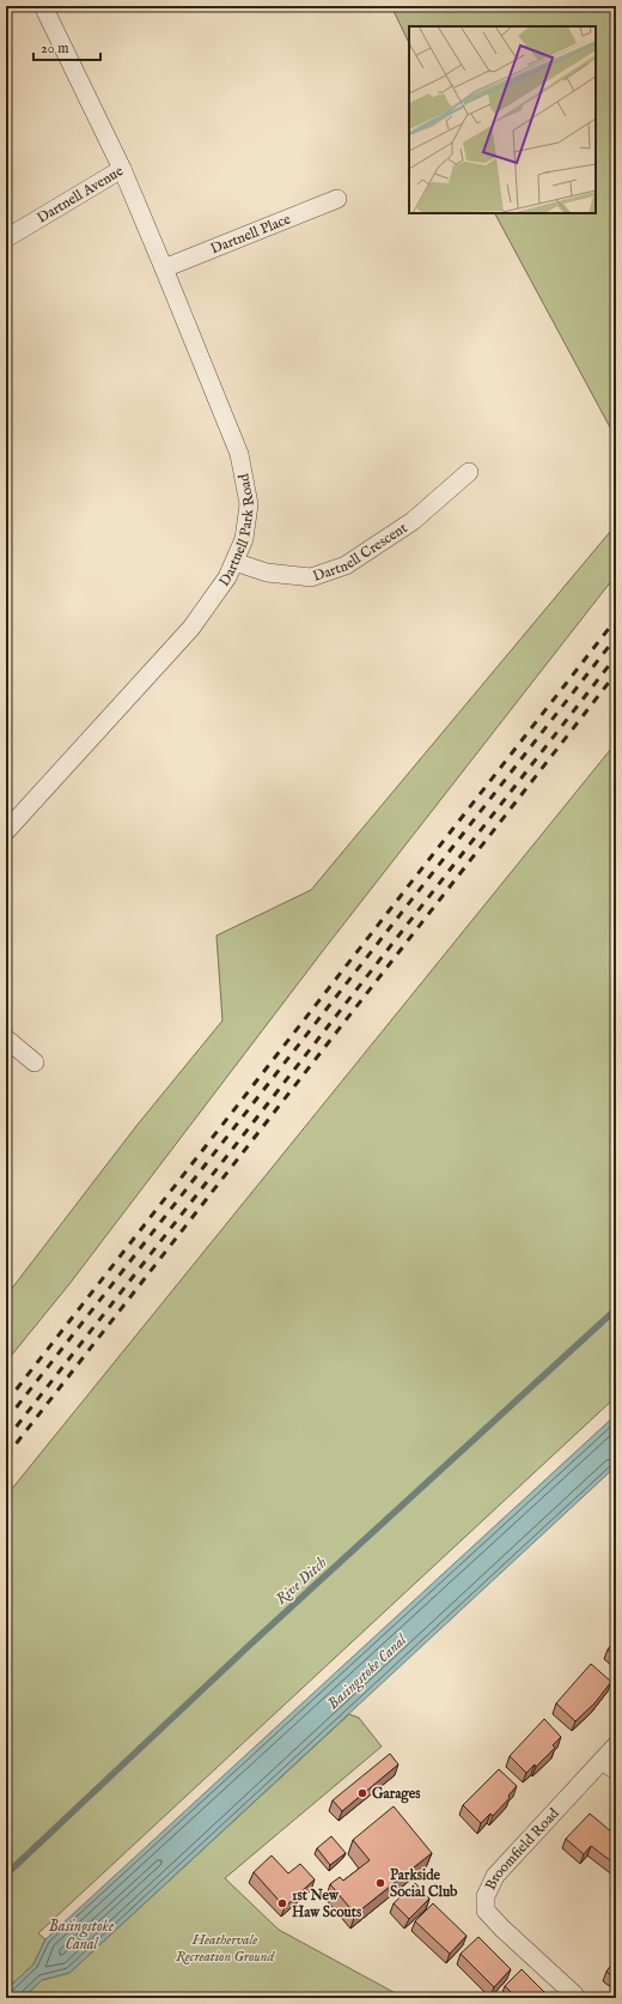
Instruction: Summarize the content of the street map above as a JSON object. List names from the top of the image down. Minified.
{"streets":{"street":["Dartnell Avenue","Dartnell Place","Dartnell Park Road","Dartnell Crescent","Broomfield Road"]},"crossings":[["Dartnell Avenue","Dartnell Park Road"],["Dartnell Place","Dartnell Park Road"],["Dartnell Park Road","Dartnell Crescent"]],"water":["Rive Ditch","Basingstoke Canal"],"parks":["Heathervale Recreation Ground"],"places":["Garages","Parkside Social Club","1st New Haw Scouts"],"scale_bar":"20 m"}
